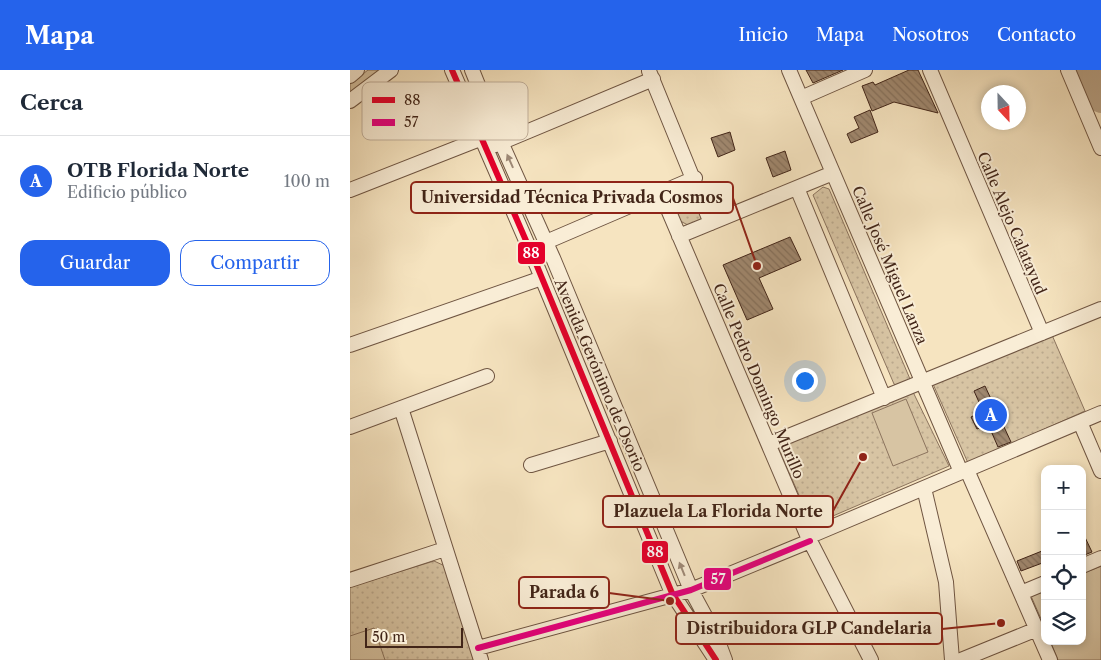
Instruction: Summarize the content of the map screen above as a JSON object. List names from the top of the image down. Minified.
{"streets":{"street":["Calle Alejo Calatayud","Calle José Miguel Lanza","Avenida Gerónimo de Osorio","Calle Pedro Domingo Murillo"]},"places":["Universidad Técnica Privada Cosmos","Plazuela La Florida Norte","Parada 6","Distribuidora GLP Candelaria"],"lines":["transit line 88","transit line 57"],"legend":["88","57"],"scale_bar":"50 m","north":"bottom","page":{"header":"Mapa","nav":["Inicio","Mapa","Nosotros","Contacto"],"heading":"Cerca","list":[{"mark":"A","name":"OTB Florida Norte","note":"Edificio público","value":"100 m"}],"buttons":["Guardar","Compartir"],"pins":"A","map_buttons":["+","−"],"scale":"50 m"}}
